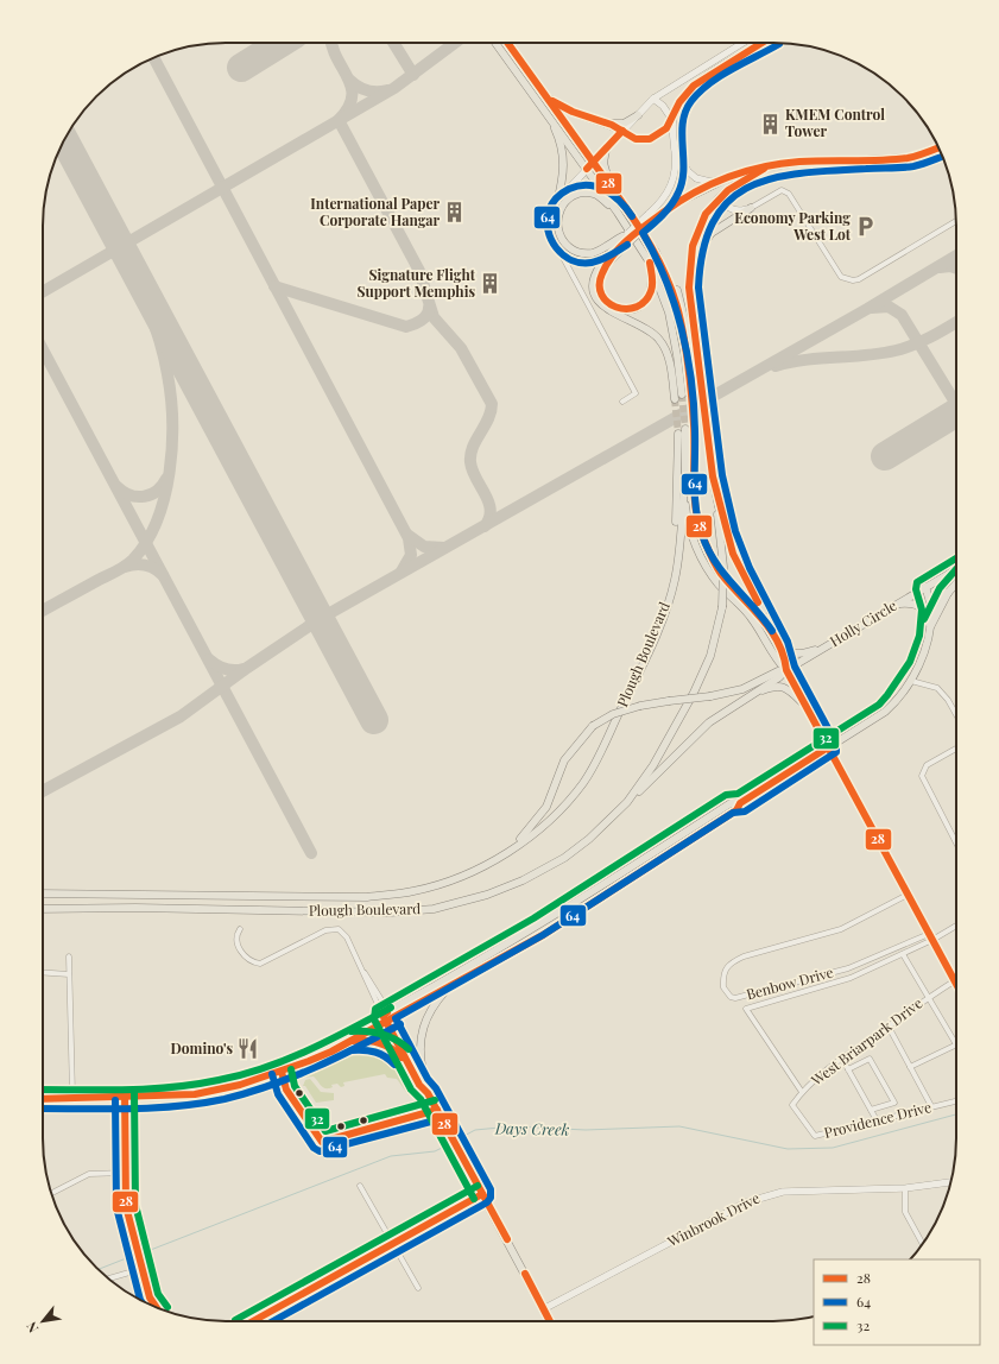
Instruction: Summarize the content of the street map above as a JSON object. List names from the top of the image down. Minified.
{"streets":{"main road":["Holly Circle","Plough Boulevard"],"street":["Benbow Drive","West Briarpark Drive","Providence Drive","Winbrook Drive"]},"crossings":[["West Briarpark Drive","Providence Drive"]],"water":["Days Creek"],"places":{"building":["KMEM Control Tower","International Paper Corporate Hangar","Signature Flight Support Memphis"],"parking":["Economy Parking West Lot"],"restaurant":["Domino's"]},"lines":["transit line 28","transit line 64","transit line 32"],"legend":["28","64","32"],"north":"bottom left"}
